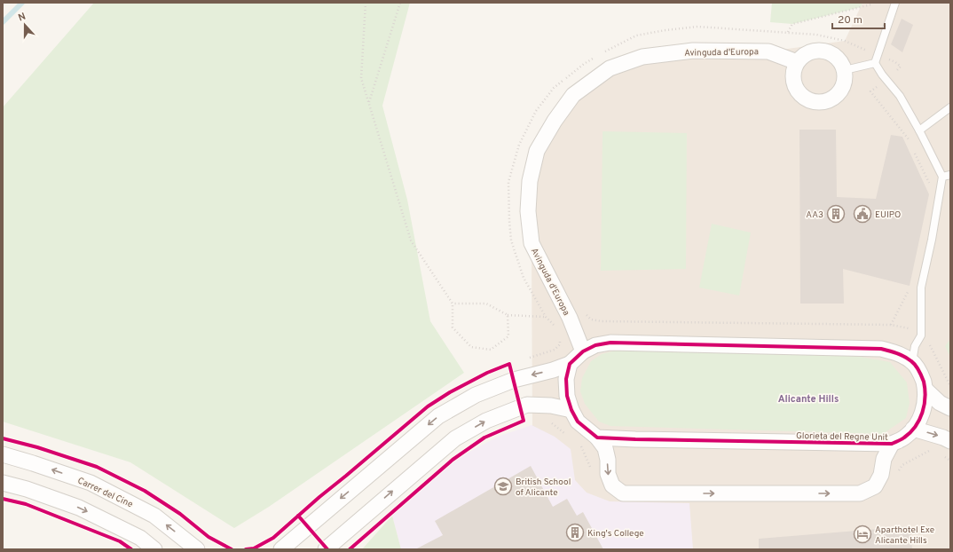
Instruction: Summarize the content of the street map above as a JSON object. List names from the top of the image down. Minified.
{"streets":{"street":["Avinguda d'Europa","Glorieta del Regne Unit","Carrer del Cine"]},"crossings":[["Avinguda d'Europa","Glorieta del Regne Unit"]],"districts":["Alicante Hills"],"places":{"building":["AA3","King's College"],"public building":["EUIPO"],"school or university":["British School of Alicante"],"hotel":["Aparthotel Exe Alicante Hills"]},"scale_bar":"20 m","north":"top"}
